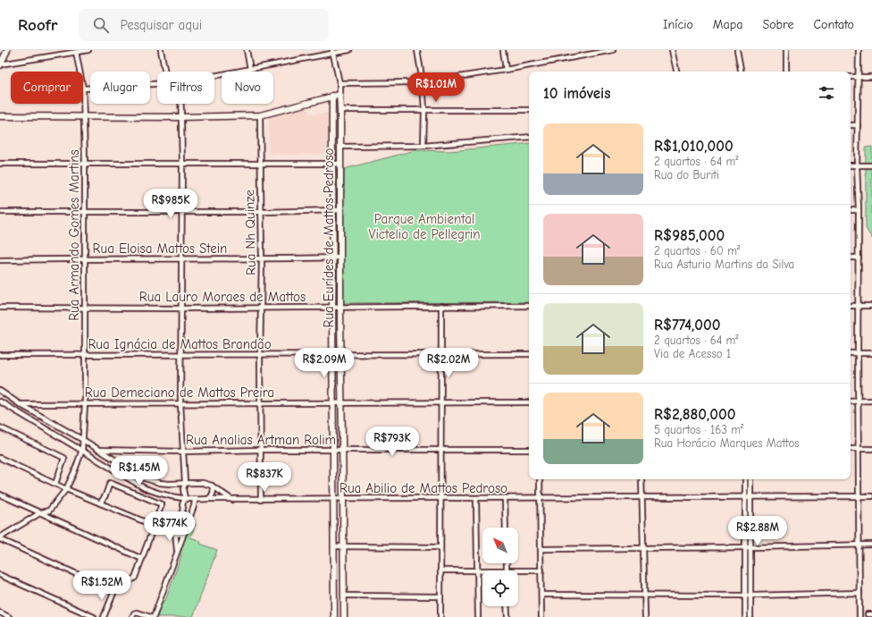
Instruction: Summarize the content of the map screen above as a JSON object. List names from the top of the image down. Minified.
{"streets":{"street":["Rua Nh Quinze","Rua Armando Gomes Martins","Rua Eurídes de Mattos Pedroso","Rua Eloisa Mattos Stein","Rua Lauro Moraes de Mattos","Rua Ignácia de Mattos Brandão","Rua Demeciano de Mattos Preira","Rua Analias Artman Rolim","Rua Abilio de Mattos Pedroso"]},"crossings":[["Rua Nh Quinze","Rua Eloisa Mattos Stein"],["Rua Nh Quinze","Rua Lauro Moraes de Mattos"],["Rua Nh Quinze","Rua Ignácia de Mattos Brandão"],["Rua Nh Quinze","Rua Demeciano de Mattos Preira"],["Rua Nh Quinze","Rua Analias Artman Rolim"],["Rua Nh Quinze","Rua Abilio de Mattos Pedroso"],["Rua Armando Gomes Martins","Rua Eloisa Mattos Stein"],["Rua Armando Gomes Martins","Rua Lauro Moraes de Mattos"],["Rua Armando Gomes Martins","Rua Ignácia de Mattos Brandão"],["Rua Armando Gomes Martins","Rua Demeciano de Mattos Preira"],["Rua Armando Gomes Martins","Rua Abilio de Mattos Pedroso"],["Rua Eurídes de Mattos Pedroso","Rua Eloisa Mattos Stein"],["Rua Eurídes de Mattos Pedroso","Rua Lauro Moraes de Mattos"],["Rua Eurídes de Mattos Pedroso","Rua Ignácia de Mattos Brandão"],["Rua Eurídes de Mattos Pedroso","Rua Demeciano de Mattos Preira"],["Rua Eurídes de Mattos Pedroso","Rua Analias Artman Rolim"],["Rua Eurídes de Mattos Pedroso","Rua Abilio de Mattos Pedroso"]],"parks":["Parque Ambiental Victelio de Pellegrin"],"north":"top left","page":{"header":"Roofr","search":"Pesquisar aqui","nav":["Início","Mapa","Sobre","Contato"],"chip":["Comprar","Alugar","Filtros","Novo"],"heading":"10 imóveis","price":["R$1.01M","R$985K","R$2.09M","R$2.02M","R$793K","R$1.45M","R$837K","R$774K","R$2.88M","R$1.52M"],"list":[{"name":"R$1,010,000","note":"2 quartos · 64 m² · Rua do Buriti"},{"name":"R$985,000","note":"2 quartos · 60 m² · Rua Asturio Martins da Silva"},{"name":"R$774,000","note":"2 quartos · 64 m² · Via de Acesso 1"},{"name":"R$2,880,000","note":"5 quartos · 163 m² · Rua Horácio Marques Mattos"}]}}
